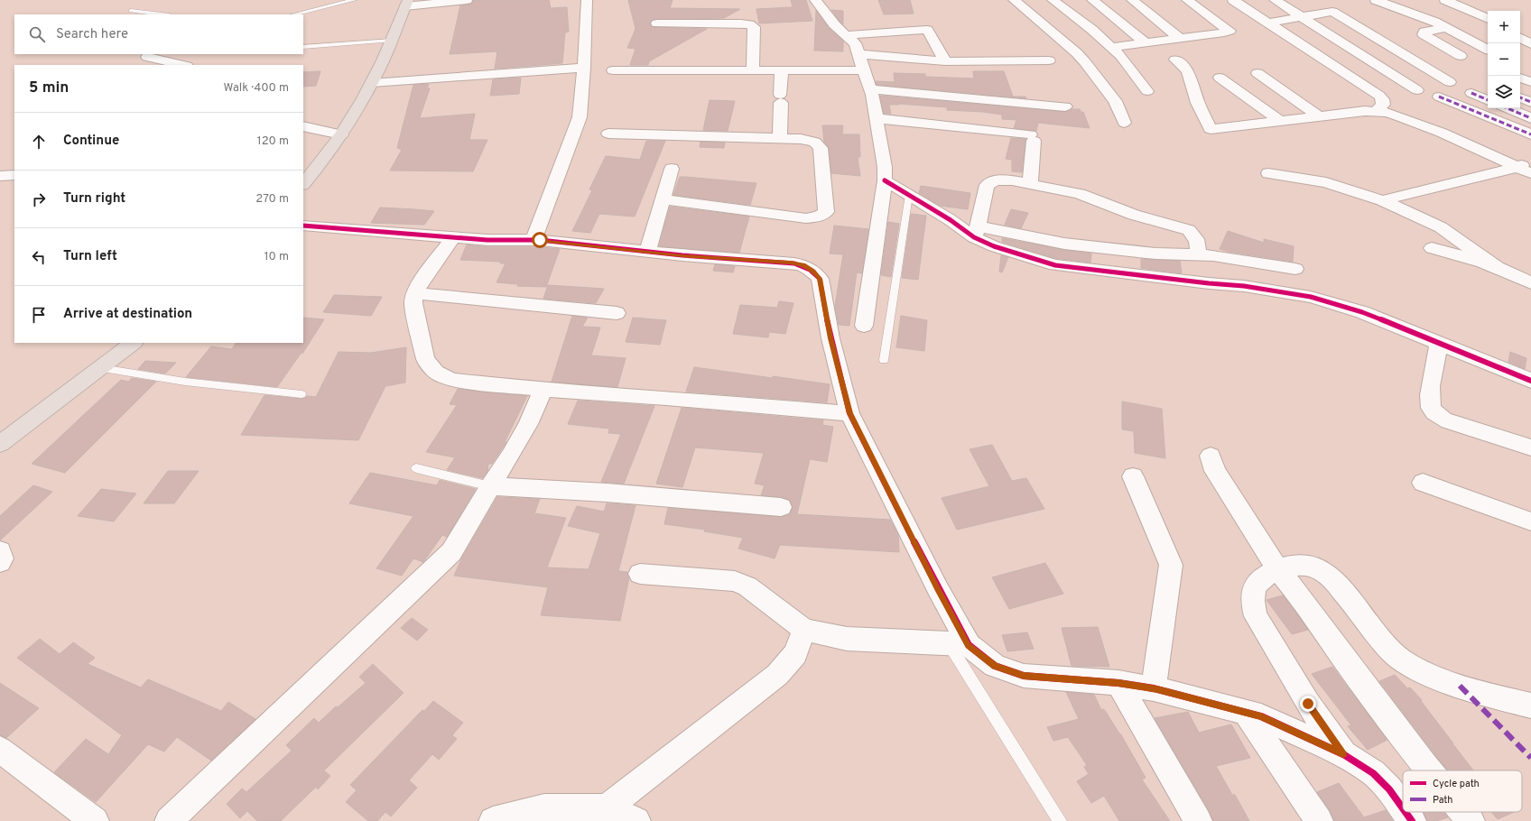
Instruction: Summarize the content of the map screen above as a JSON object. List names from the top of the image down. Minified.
{"legend":["Cycle path","Path"],"page":{"map_buttons":["+","−"],"search":"Search here","heading":["5 min","Walk · 400 m"],"list":[["Continue","120 m"],["Turn right","270 m"],["Turn left","10 m"],"Arrive at destination"]}}
